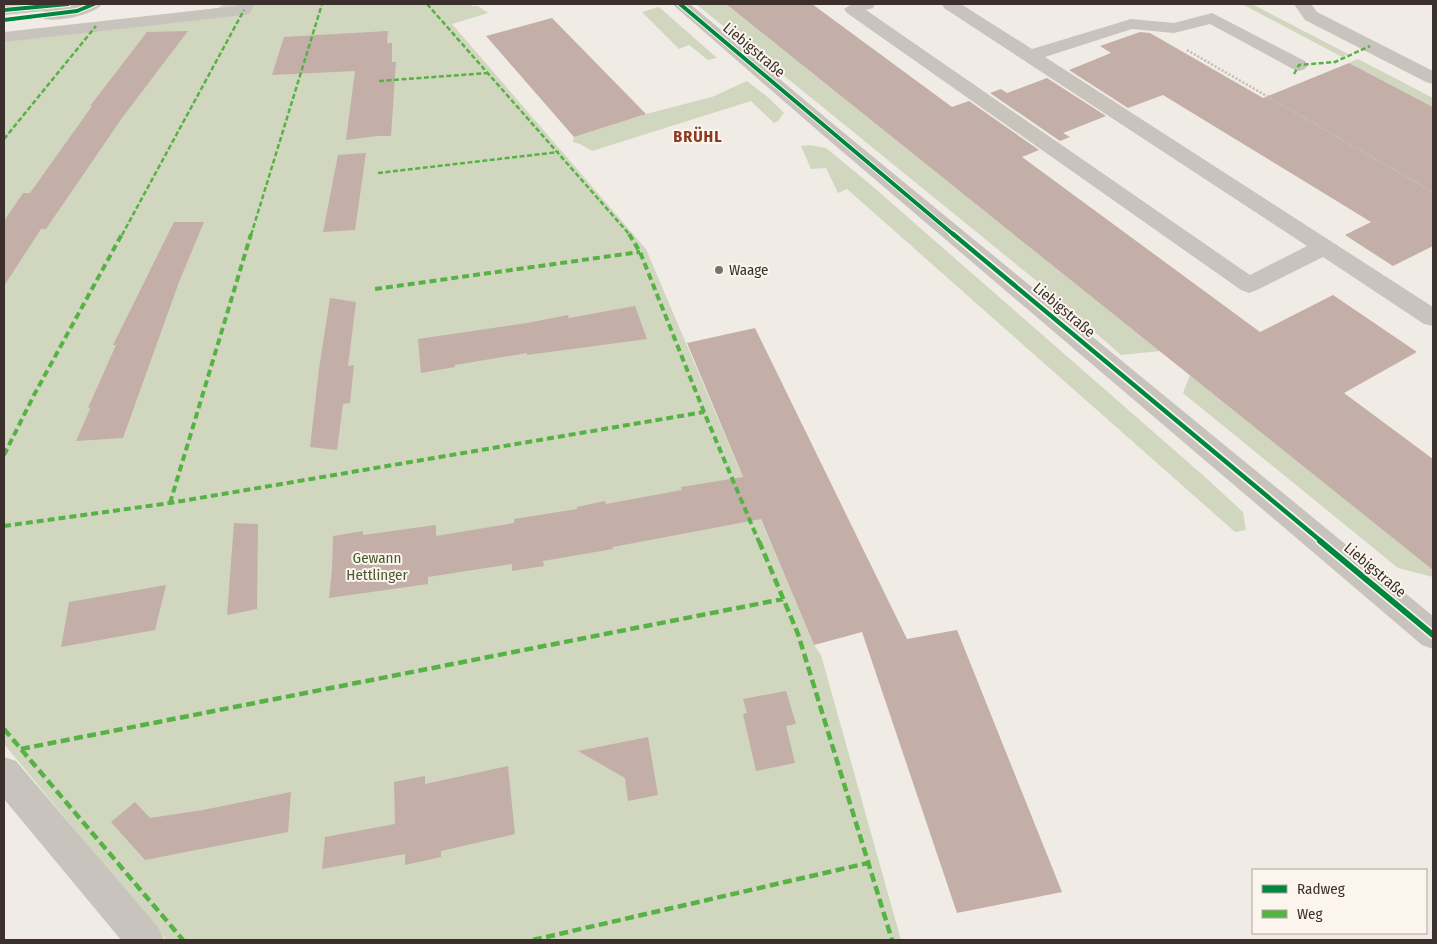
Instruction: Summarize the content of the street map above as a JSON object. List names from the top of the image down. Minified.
{"streets":{"street":["Liebigstraße"]},"districts":["BRÜHL"],"parks":["Gewann Hettlinger"],"places":["Waage"],"legend":["Radweg","Weg"]}
